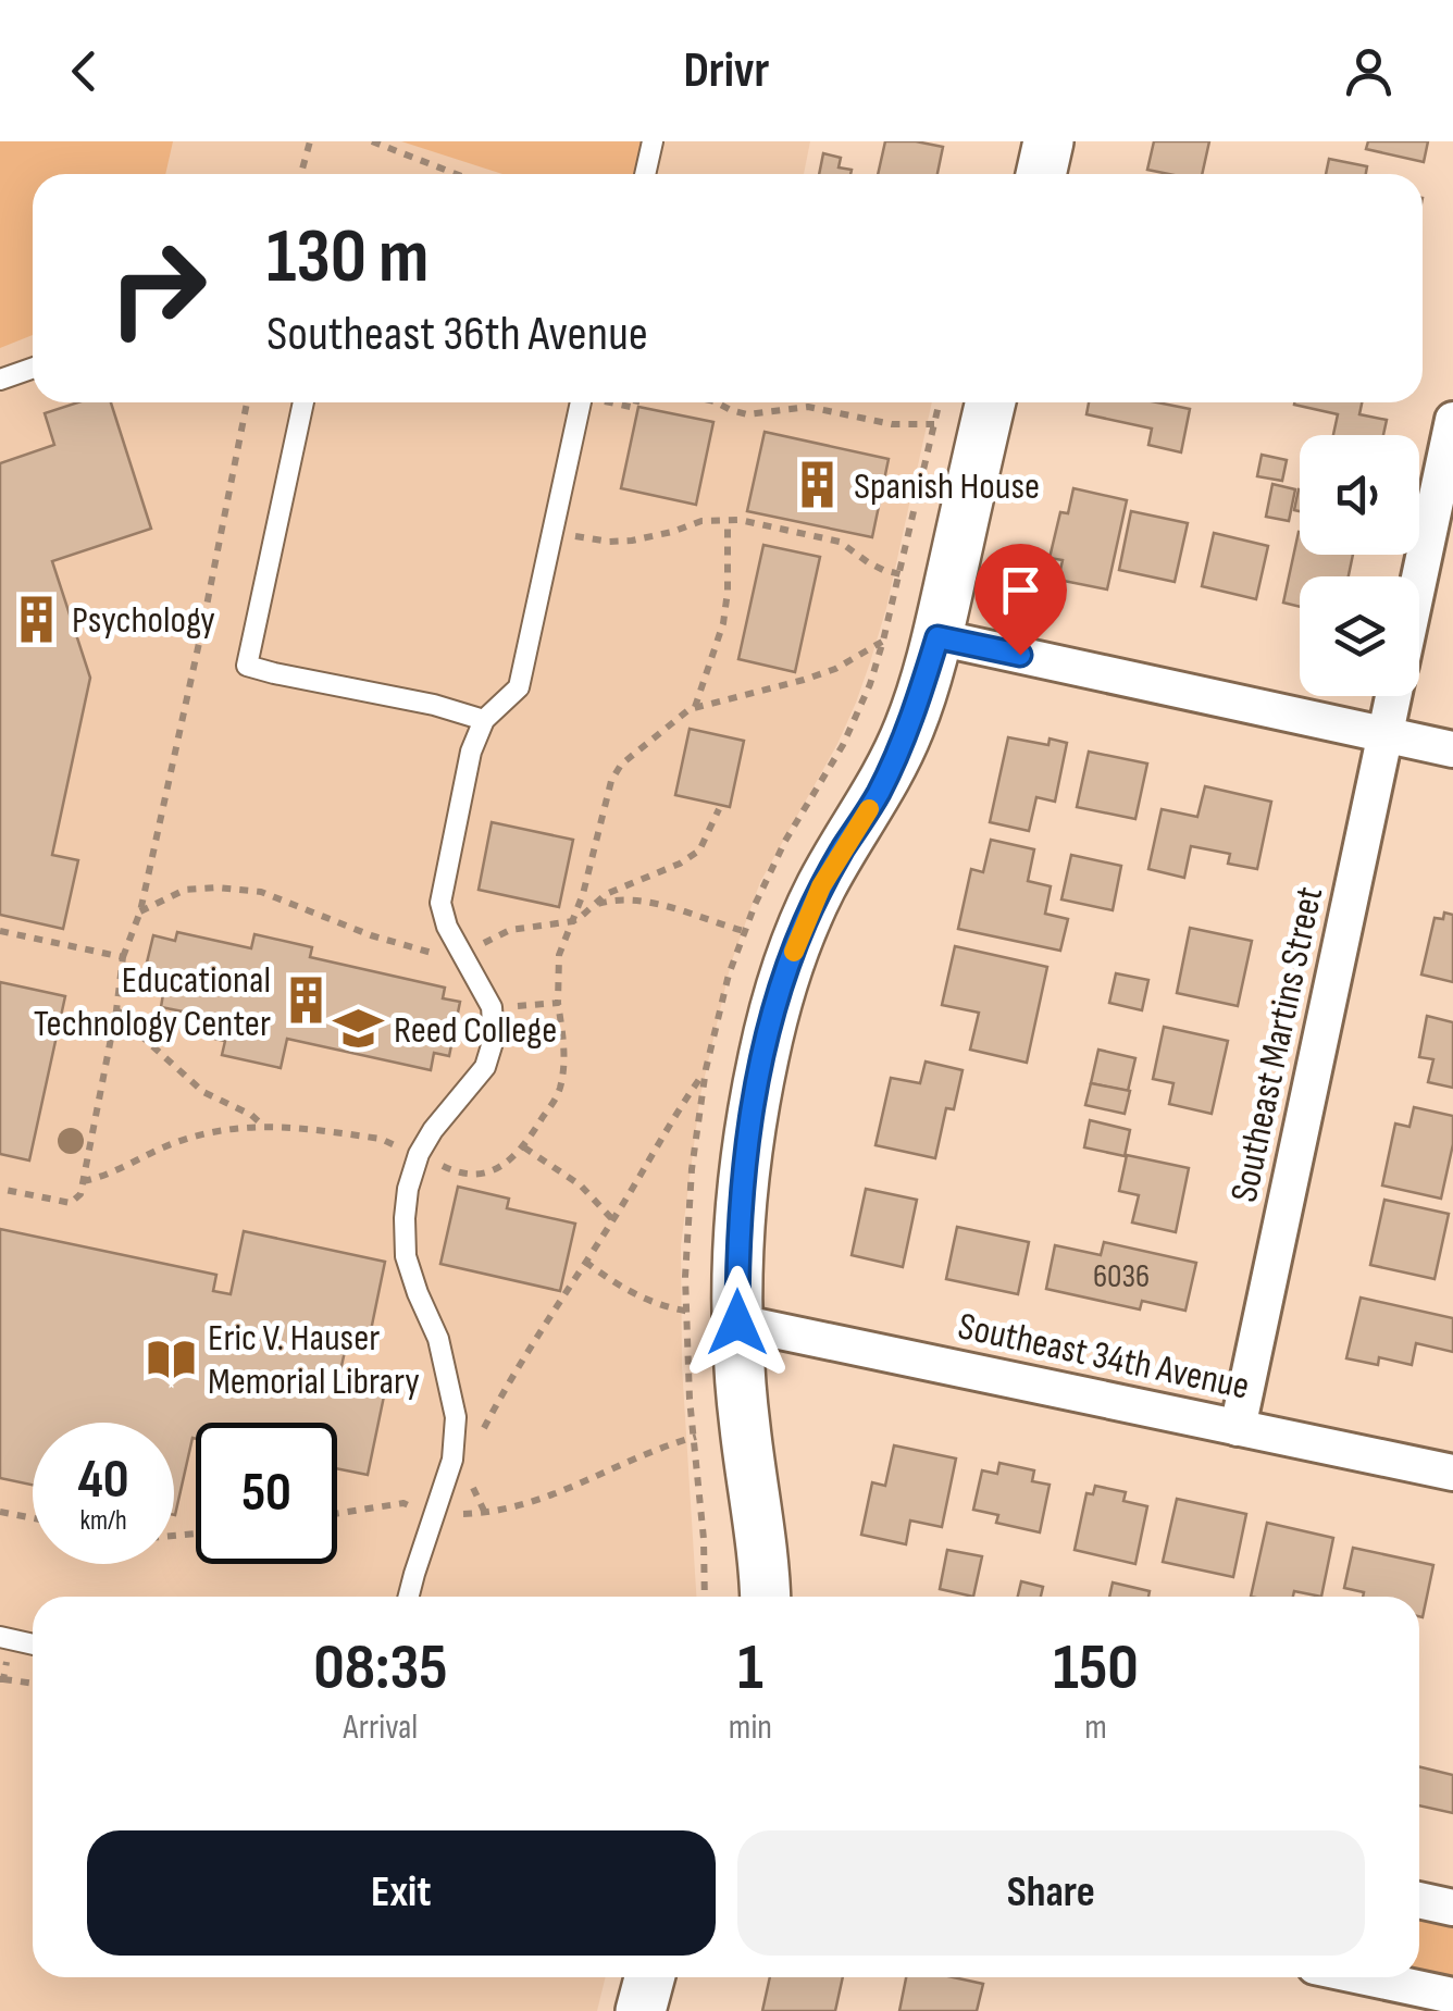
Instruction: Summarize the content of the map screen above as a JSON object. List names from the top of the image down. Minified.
{"streets":{"street":["Southeast Martins Street","Southeast 34th Avenue"]},"crossings":[["Southeast Martins Street","Southeast 34th Avenue"]],"places":{"building":["Spanish House","Psychology","Educational Technology Center"],"school or university":["Reed College"],"library":["Eric V. Hauser Memorial Library"]},"house_numbers":["6036"],"page":{"header":"Drivr","turn":["130 m","Southeast 36th Avenue"],"speed":"40 km/h","limit":"50","eta":["08:35","Arrival","1","min","150","m"],"buttons":["Exit","Share"]}}
